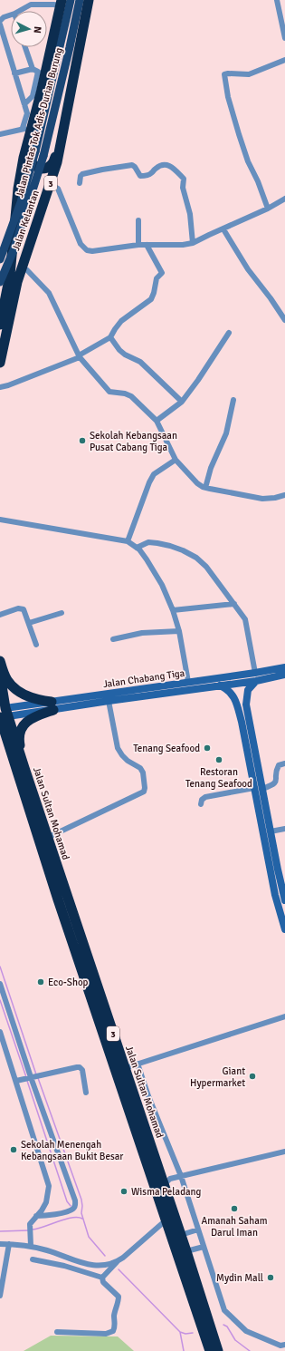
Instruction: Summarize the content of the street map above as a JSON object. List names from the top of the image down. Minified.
{"streets":{"highway":["3","Jalan Kelantan","Jalan Sultan Mohamad"],"main road":["Jalan Pintas Tok Adis-Durian Burung","Jalan Chabang Tiga"]},"crossings":[["Jalan Pintas Tok Adis-Durian Burung","Jalan Kelantan"],["3","Jalan Chabang Tiga"],["3","Jalan Sultan Mohamad"],["Jalan Chabang Tiga","Jalan Sultan Mohamad"]],"places":["Sekolah Kebangsaan Pusat Cabang Tiga","Tenang Seafood","Restoran Tenang Seafood","Eco-Shop","Giant Hypermarket","Sekolah Menengah Kebangsaan Bukit Besar","Wisma Peladang","Amanah Saham Darul Iman","Mydin Mall"],"north":"right"}
